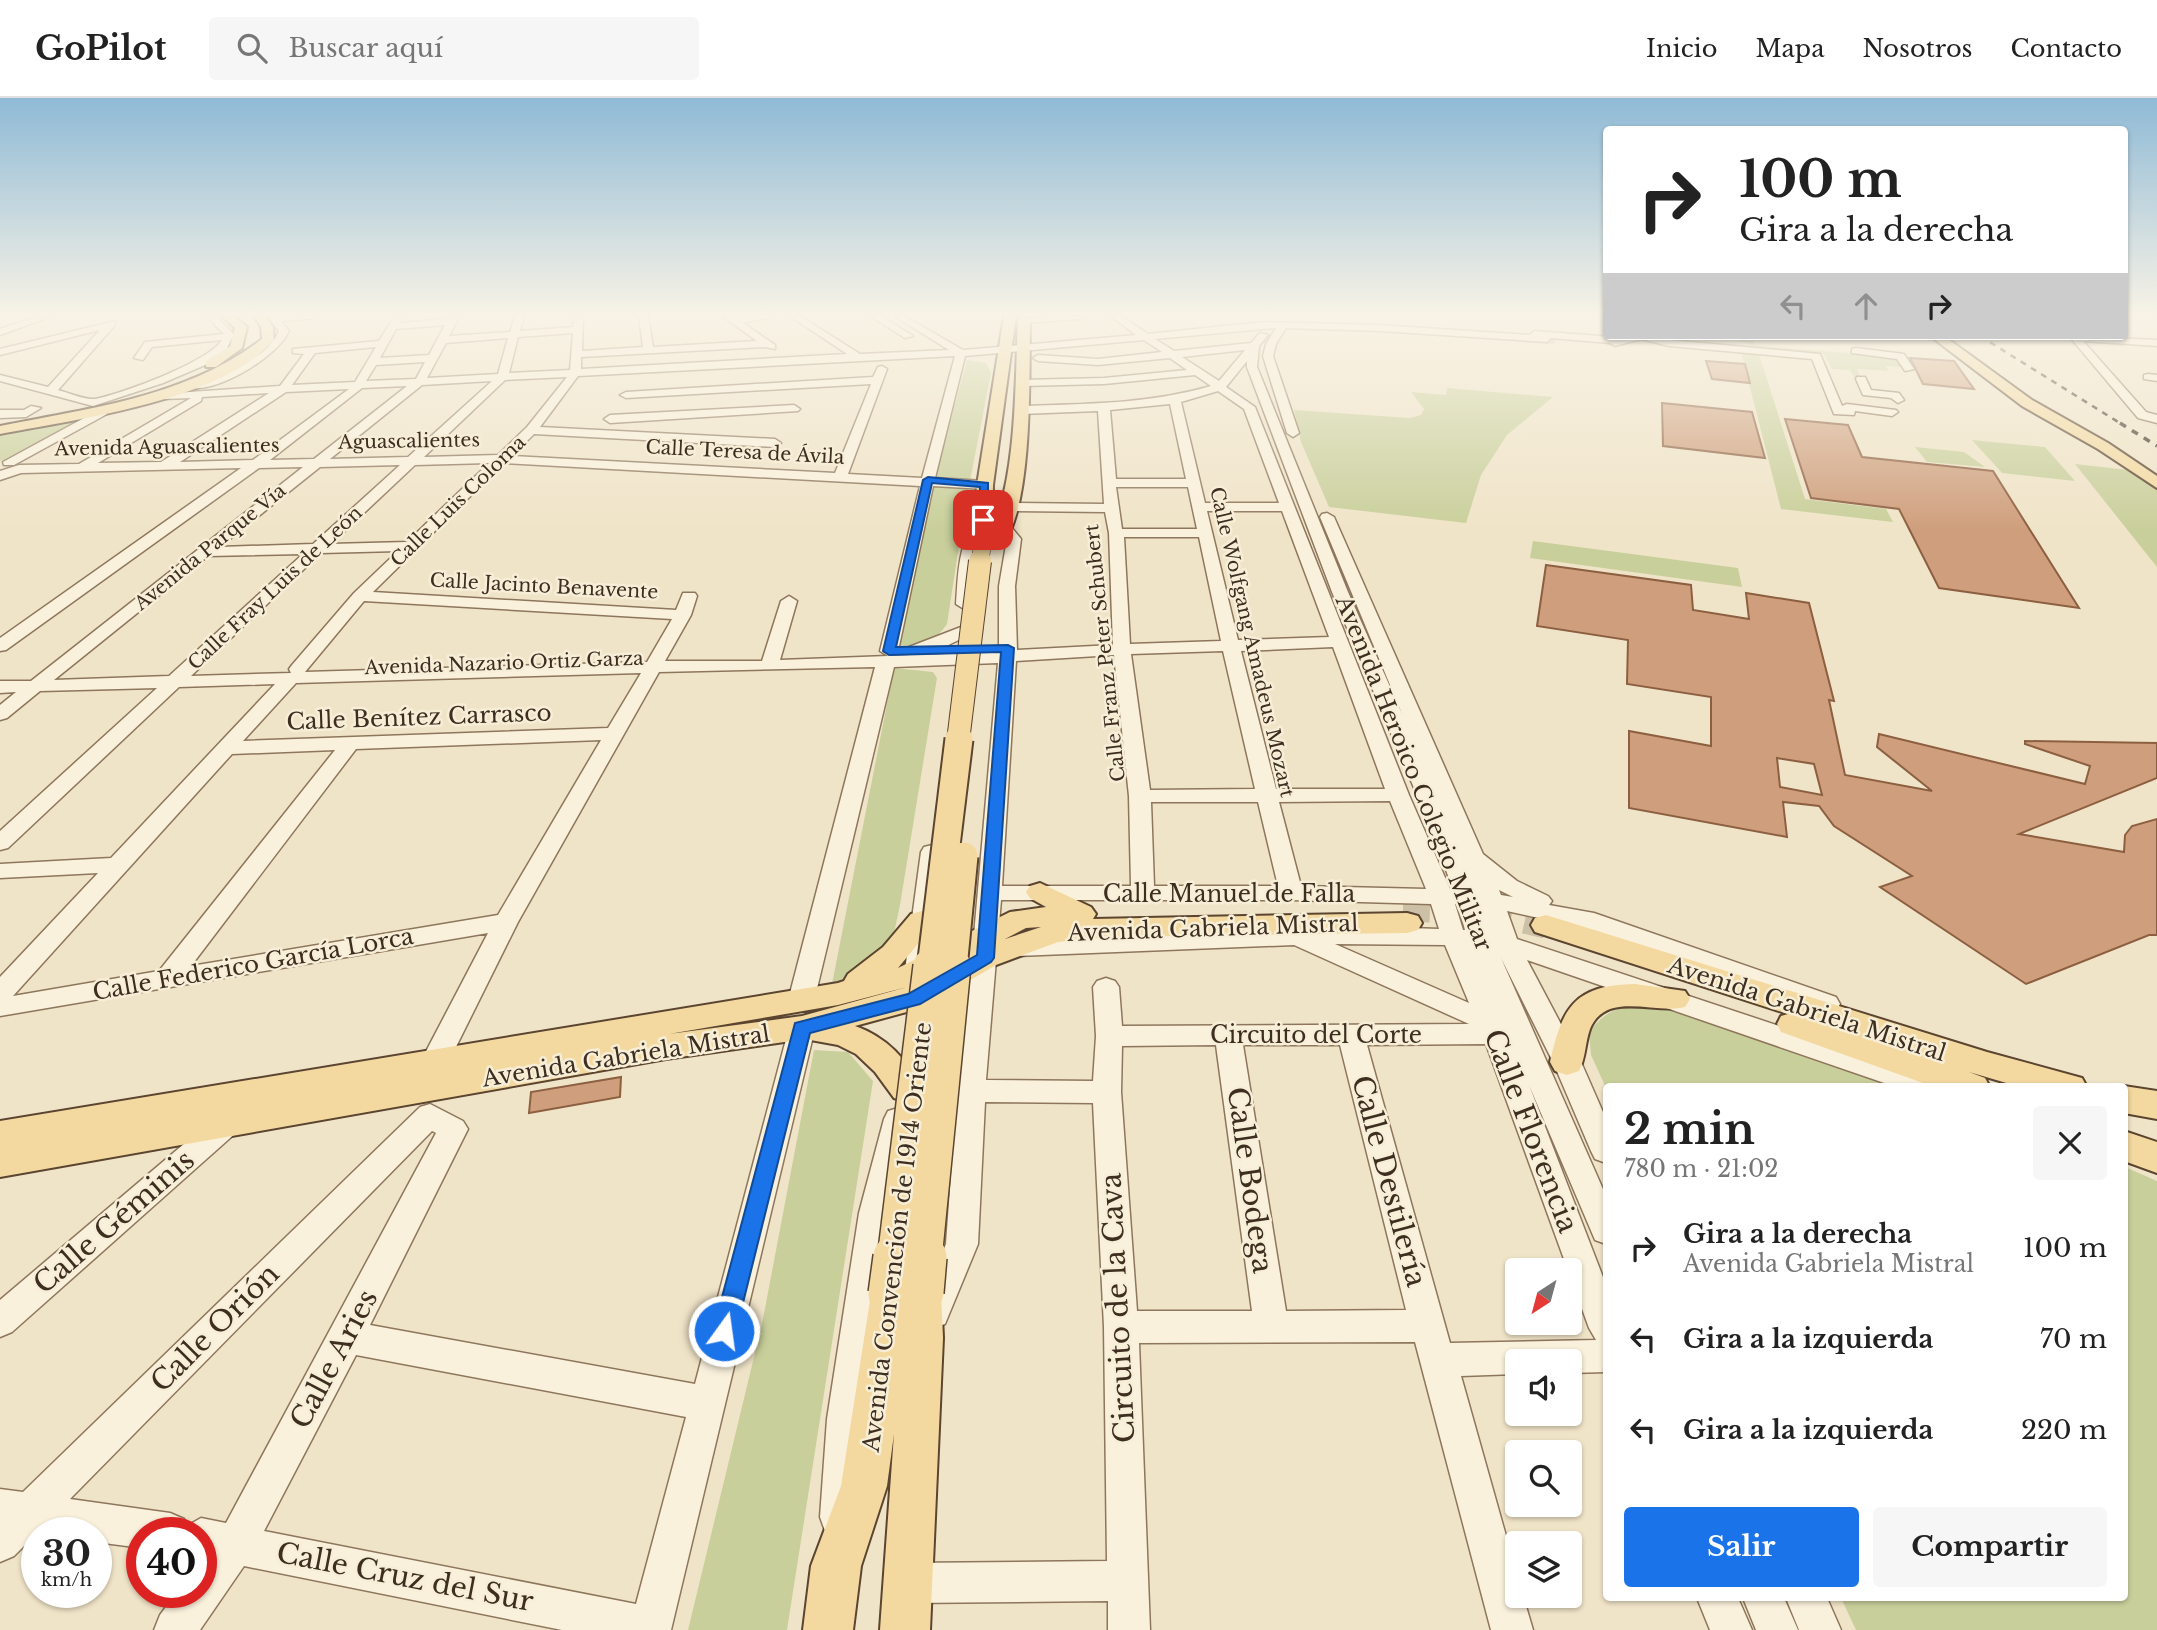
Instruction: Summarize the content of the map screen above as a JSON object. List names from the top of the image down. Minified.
{"streets":{"main road":["Avenida Gabriela Mistral","Avenida Convención de 1914 Oriente"],"street":["Aguascalientes","Avenida Aguascalientes","Calle Teresa de Ávila","Calle Luis Coloma","Avenida Parque Vía","Calle Jacinto Benavente","Calle Fray Luis de León","Calle Wolfgang Amadeus Mozart","Calle Franz Peter Schubert","Avenida Nazario Ortiz Garza","Calle Benítez Carrasco","Avenida Heroico Colegio Militar","Calle Manuel de Falla","Calle Federico García Lorca","Circuito del Corte","Calle Florencia","Calle Bodega","Calle Destilería","Calle Géminis","Circuito de la Cava","Calle Orión","Calle Aries","Calle Cruz del Sur"]},"crossings":[["Aguascalientes","Avenida Aguascalientes"],["Aguascalientes","Calle Teresa de Ávila"],["Aguascalientes","Calle Luis Coloma"],["Aguascalientes","Avenida Parque Vía"],["Aguascalientes","Calle Fray Luis de León"],["Avenida Aguascalientes","Avenida Parque Vía"],["Calle Teresa de Ávila","Calle Luis Coloma"],["Calle Teresa de Ávila","Avenida Convención de 1914 Oriente"],["Calle Luis Coloma","Calle Jacinto Benavente"],["Calle Luis Coloma","Avenida Nazario Ortiz Garza"],["Calle Luis Coloma","Calle Benítez Carrasco"],["Avenida Parque Vía","Avenida Nazario Ortiz Garza"],["Calle Fray Luis de León","Avenida Nazario Ortiz Garza"],["Calle Wolfgang Amadeus Mozart","Avenida Nazario Ortiz Garza"],["Calle Wolfgang Amadeus Mozart","Calle Manuel de Falla"],["Calle Franz Peter Schubert","Avenida Nazario Ortiz Garza"],["Calle Franz Peter Schubert","Calle Manuel de Falla"],["Avenida Nazario Ortiz Garza","Avenida Heroico Colegio Militar"],["Avenida Nazario Ortiz Garza","Avenida Convención de 1914 Oriente"],["Avenida Heroico Colegio Militar","Calle Manuel de Falla"],["Avenida Heroico Colegio Militar","Avenida Gabriela Mistral"],["Avenida Heroico Colegio Militar","Circuito del Corte"],["Avenida Heroico Colegio Militar","Calle Florencia"],["Calle Manuel de Falla","Avenida Gabriela Mistral"],["Calle Manuel de Falla","Calle Florencia"],["Calle Manuel de Falla","Avenida Convención de 1914 Oriente"],["Avenida Gabriela Mistral","Calle Géminis"],["Avenida Gabriela Mistral","Avenida Convención de 1914 Oriente"],["Avenida Gabriela Mistral","Calle Orión"],["Avenida Gabriela Mistral","Calle Aries"],["Circuito del Corte","Calle Florencia"],["Circuito del Corte","Calle Bodega"],["Circuito del Corte","Calle Destilería"],["Circuito del Corte","Circuito de la Cava"],["Calle Orión","Calle Aries"],["Calle Aries","Calle Cruz del Sur"]],"north":"bottom left","page":{"header":"GoPilot","search":"Buscar aquí","nav":["Inicio","Mapa","Nosotros","Contacto"],"turn":["100 m","Gira a la derecha"],"heading":["2 min","780 m · 21:02"],"list":[{"name":"Gira a la derecha","note":"Avenida Gabriela Mistral","value":"100 m"},{"name":"Gira a la izquierda","value":"70 m"},{"name":"Gira a la izquierda","value":"220 m"}],"buttons":["Salir","Compartir"],"speed":"30 km/h","limit":"40"}}
